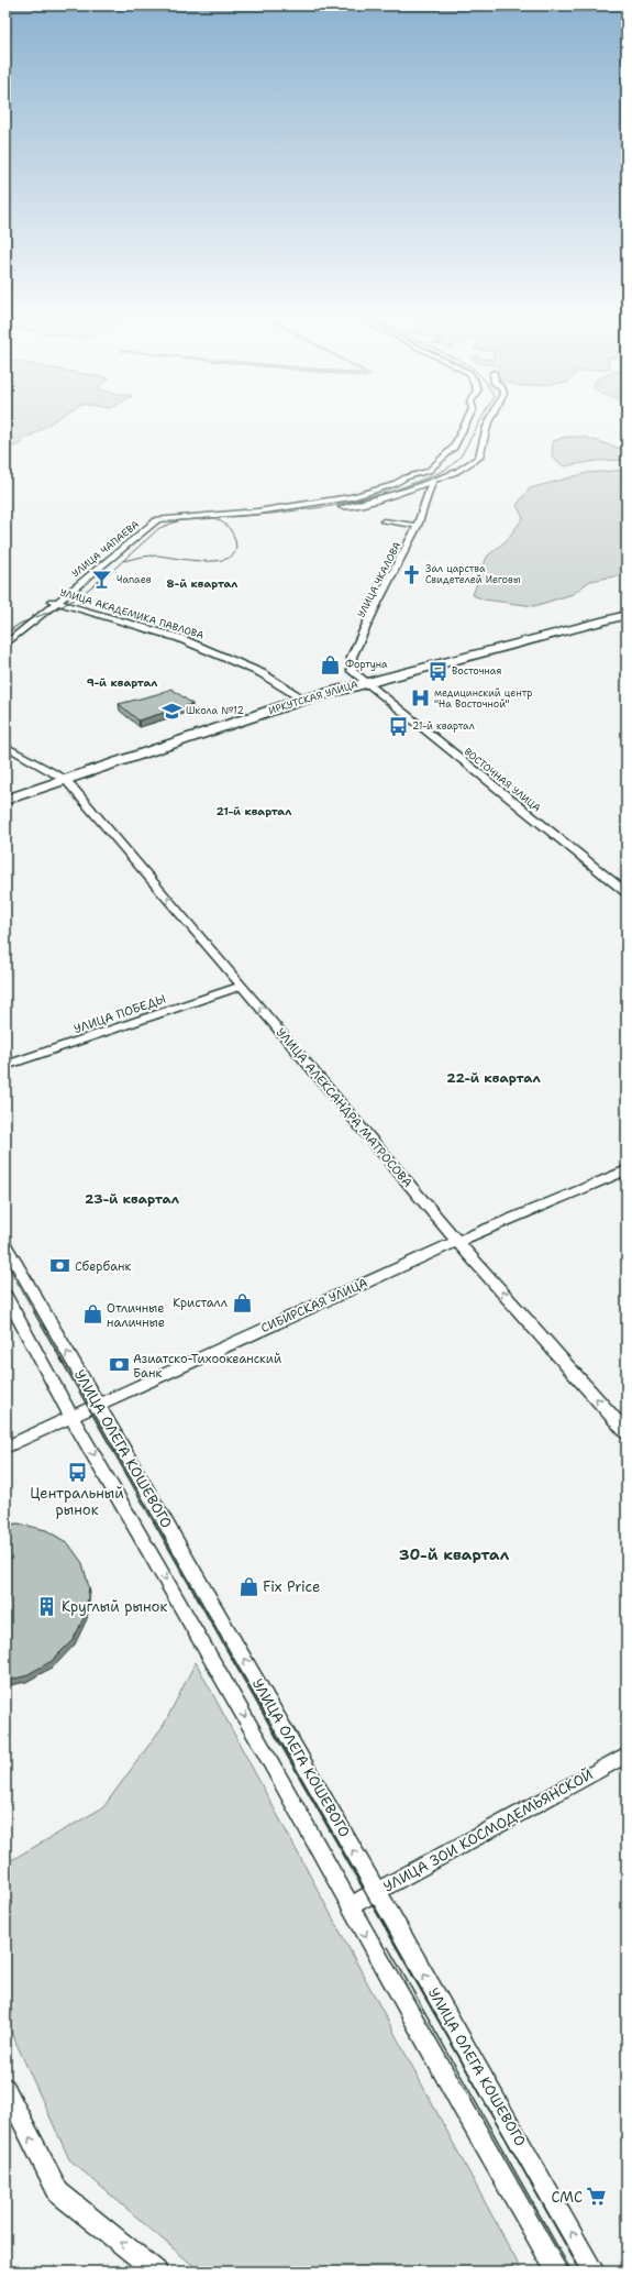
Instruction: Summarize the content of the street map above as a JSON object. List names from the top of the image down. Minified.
{"streets":{"main road":["ИРКУТСКАЯ УЛИЦА"],"street":["УЛИЦА ЧАПАЕВА","УЛИЦА ЧКАЛОВА","УЛИЦА АКАДЕМИКА ПАВЛОВА","ВОСТОЧНАЯ УЛИЦА","УЛИЦА ПОБЕДЫ","УЛИЦА АЛЕКСАНДРА МАТРОСОВА","СИБИРСКАЯ УЛИЦА","УЛИЦА ОЛЕГА КОШЕВОГО","УЛИЦА ЗОИ КОСМОДЕМЬЯНСКОЙ"]},"crossings":[["УЛИЦА ЧАПАЕВА","УЛИЦА АКАДЕМИКА ПАВЛОВА"],["УЛИЦА ЧКАЛОВА","ИРКУТСКАЯ УЛИЦА"],["УЛИЦА ЧКАЛОВА","ВОСТОЧНАЯ УЛИЦА"],["УЛИЦА АКАДЕМИКА ПАВЛОВА","ИРКУТСКАЯ УЛИЦА"],["ИРКУТСКАЯ УЛИЦА","ВОСТОЧНАЯ УЛИЦА"],["ИРКУТСКАЯ УЛИЦА","УЛИЦА АЛЕКСАНДРА МАТРОСОВА"],["УЛИЦА ПОБЕДЫ","УЛИЦА АЛЕКСАНДРА МАТРОСОВА"],["УЛИЦА АЛЕКСАНДРА МАТРОСОВА","СИБИРСКАЯ УЛИЦА"],["СИБИРСКАЯ УЛИЦА","УЛИЦА ОЛЕГА КОШЕВОГО"],["УЛИЦА ОЛЕГА КОШЕВОГО","УЛИЦА ЗОИ КОСМОДЕМЬЯНСКОЙ"]],"one_way":["УЛИЦА АЛЕКСАНДРА МАТРОСОВА"],"districts":["8-й квартал","9-й квартал","21-й квартал","22-й квартал","23-й квартал","30-й квартал"],"places":{"church":["Зал царства Свидетелей Иеговы"],"bar":["Чапаев"],"shop":["Фортуна","Кристалл","Отличные наличные","Fix Price"],"bus stop":["Восточная","21-й квартал","Центральный рынок"],"hospital":["медицинский центр \"На Восточной\""],"school or university":["Школа №12"],"bank":["Сбербанк","Азиатско-Тихоокеанский Банк"],"building":["Круглый рынок"],"supermarket":["СМС"]}}
